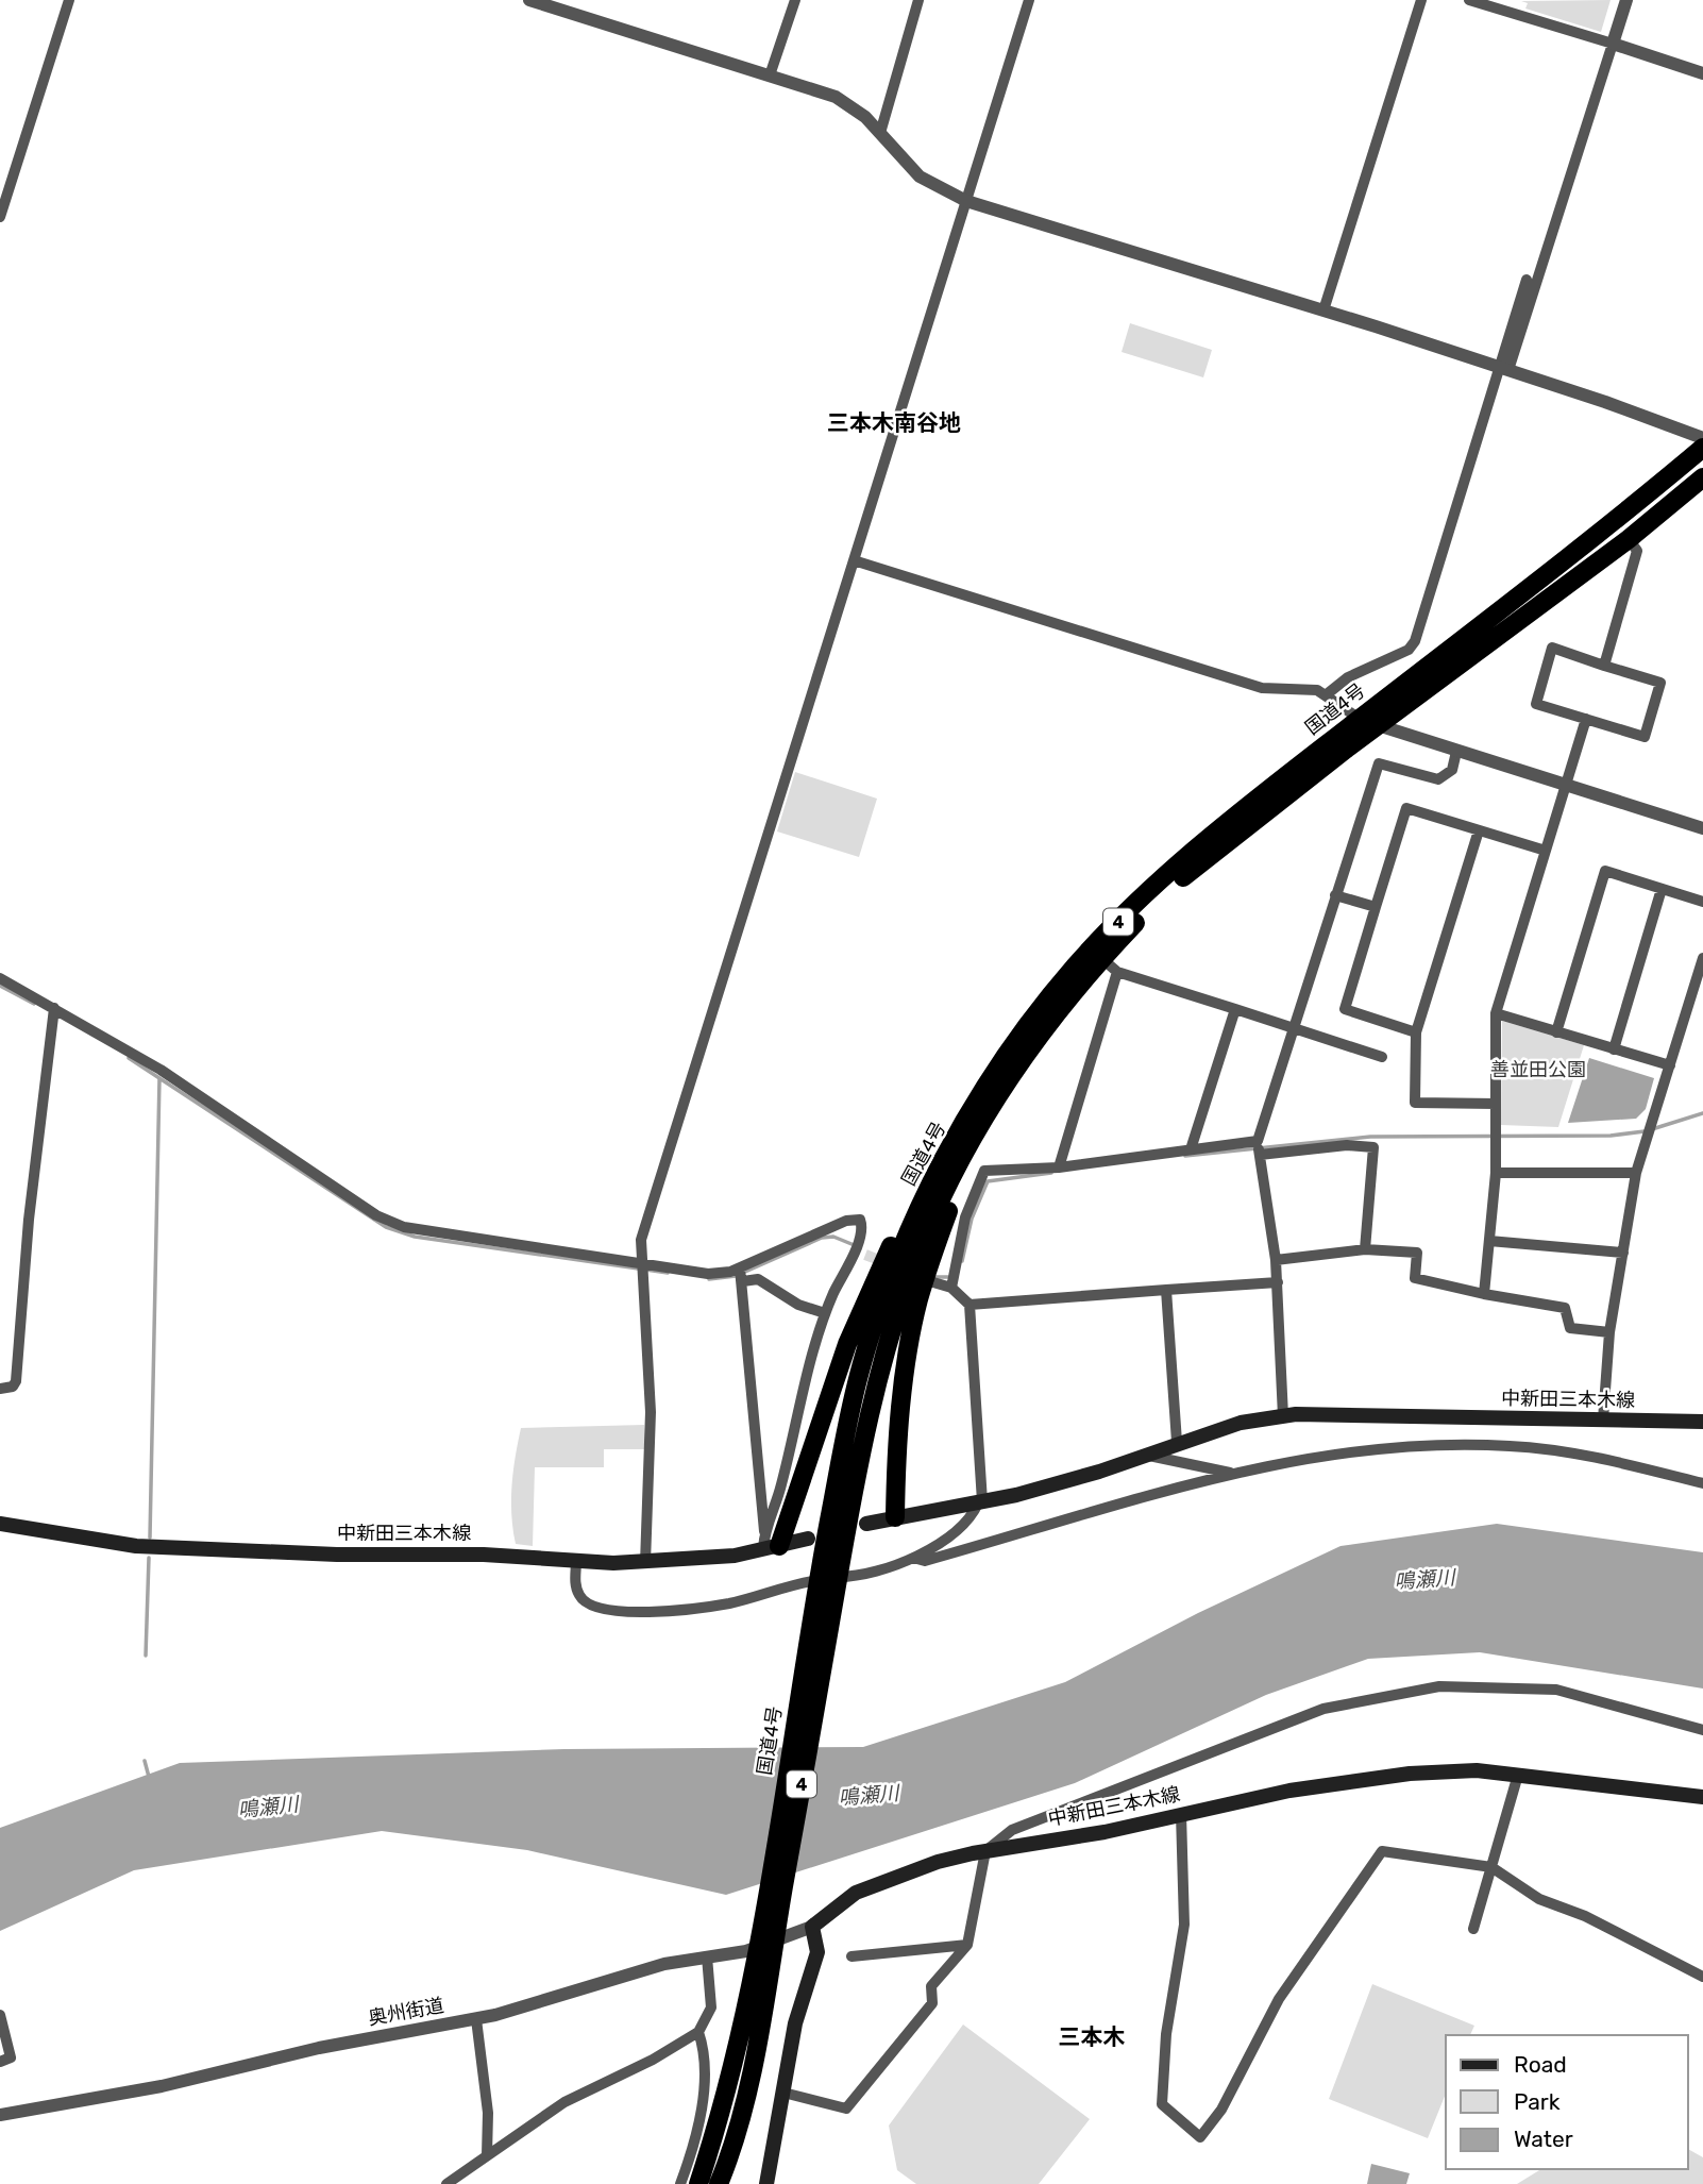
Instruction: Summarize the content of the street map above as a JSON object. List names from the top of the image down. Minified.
{"streets":{"highway":["国道4号","4"],"main road":["中新田三本木線"],"street":["奥州街道"]},"crossings":[["中新田三本木線","奥州街道"]],"districts":["三本木南谷地","三本木"],"water":["鳴瀬川"],"parks":["善並田公園"],"legend":["Road","Park","Water"]}
